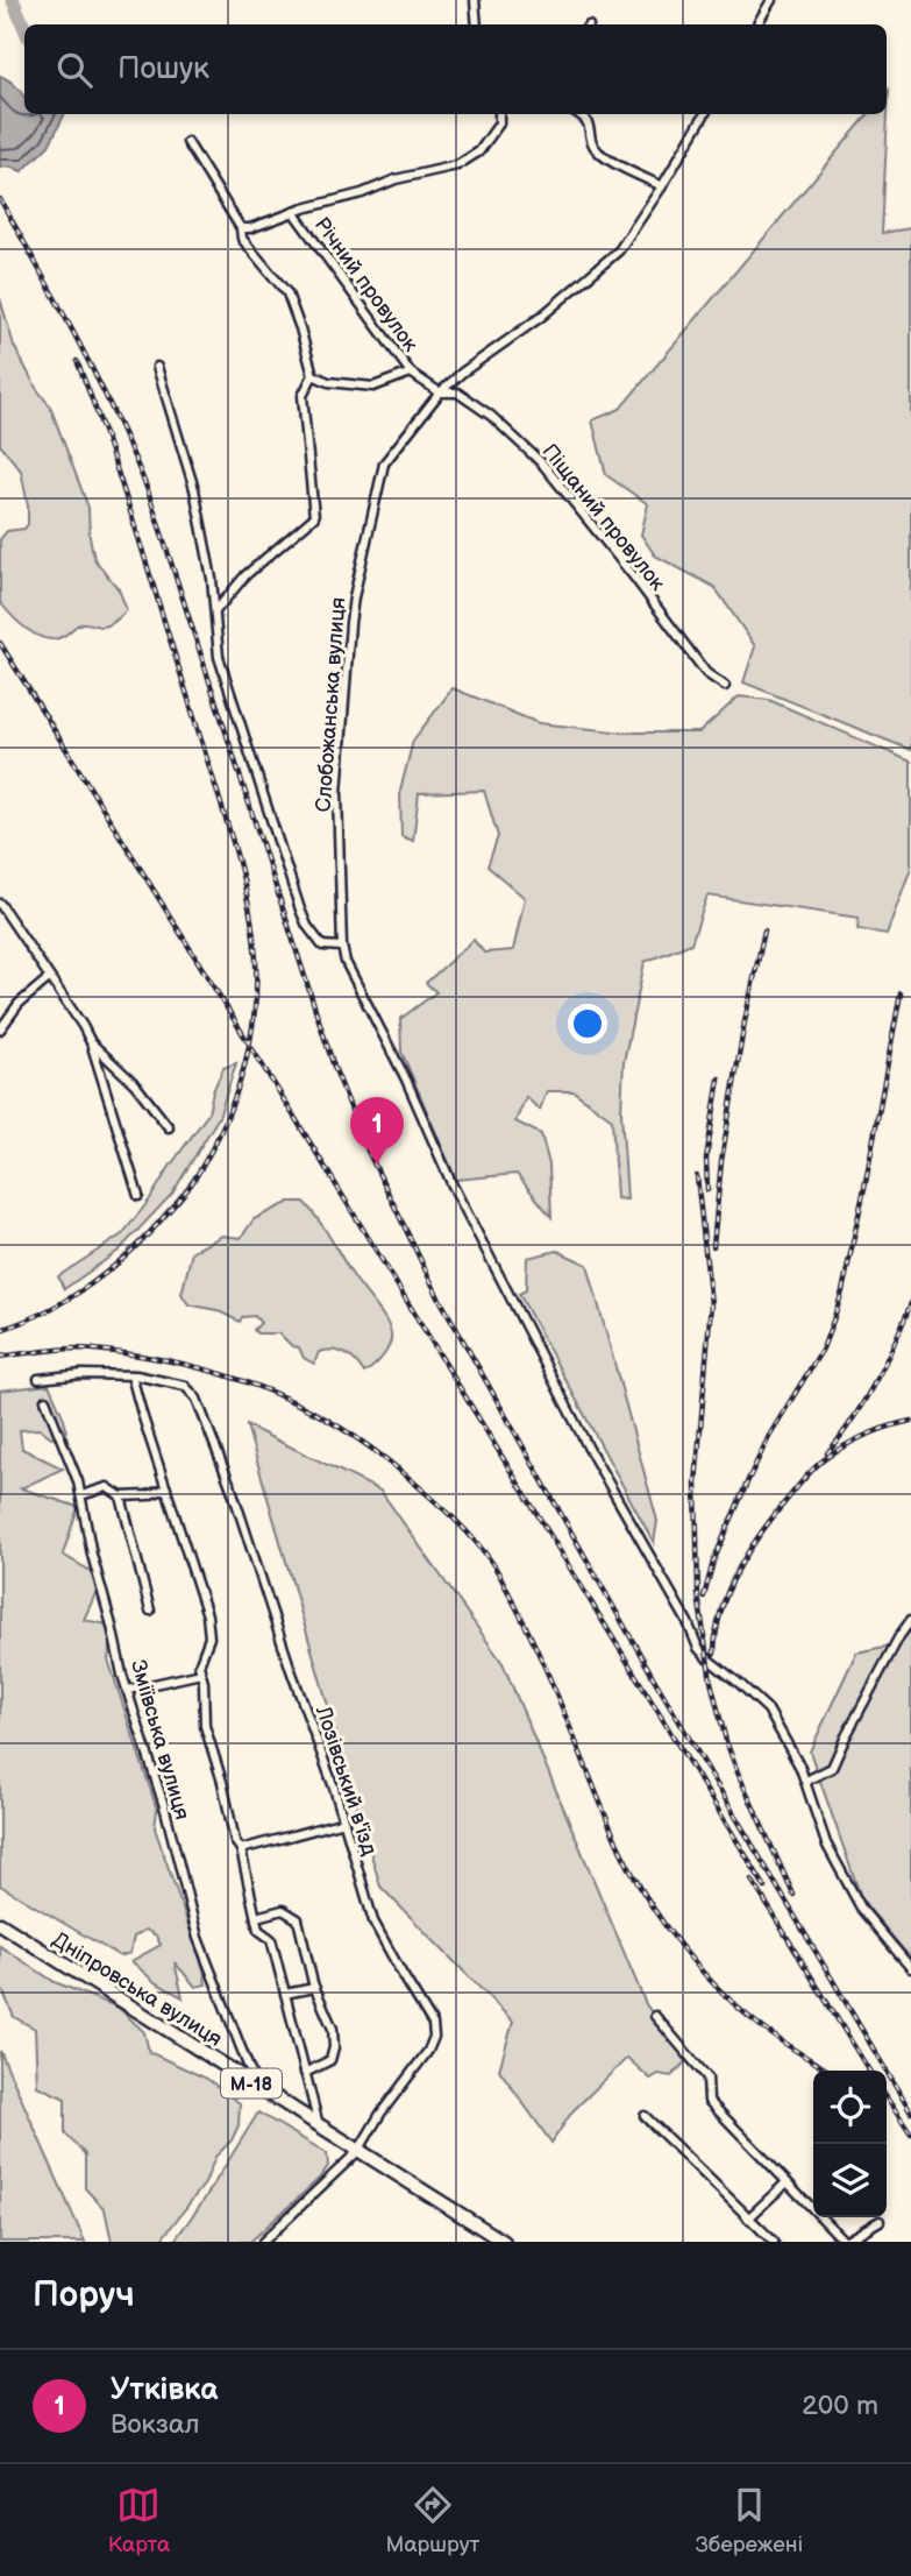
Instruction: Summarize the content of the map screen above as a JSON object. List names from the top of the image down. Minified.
{"streets":{"highway":["Дніпровська вулиця","М-18"],"street":["Річний провулок","Піщаний провулок","Слобожанська вулиця","Зміївська вулиця","Лозівський в'їзд"]},"crossings":[["Річний провулок","Піщаний провулок"],["Піщаний провулок","Слобожанська вулиця"],["Зміївська вулиця","Дніпровська вулиця"],["Лозівський в'їзд","Дніпровська вулиця"]],"page":{"search":"Пошук","pins":"1","heading":"Поруч","list":[{"mark":"1","name":"Уткiвка","note":"Вокзал","value":"200 m"}],"nav":["Карта","Маршрут","Збережені"]}}
